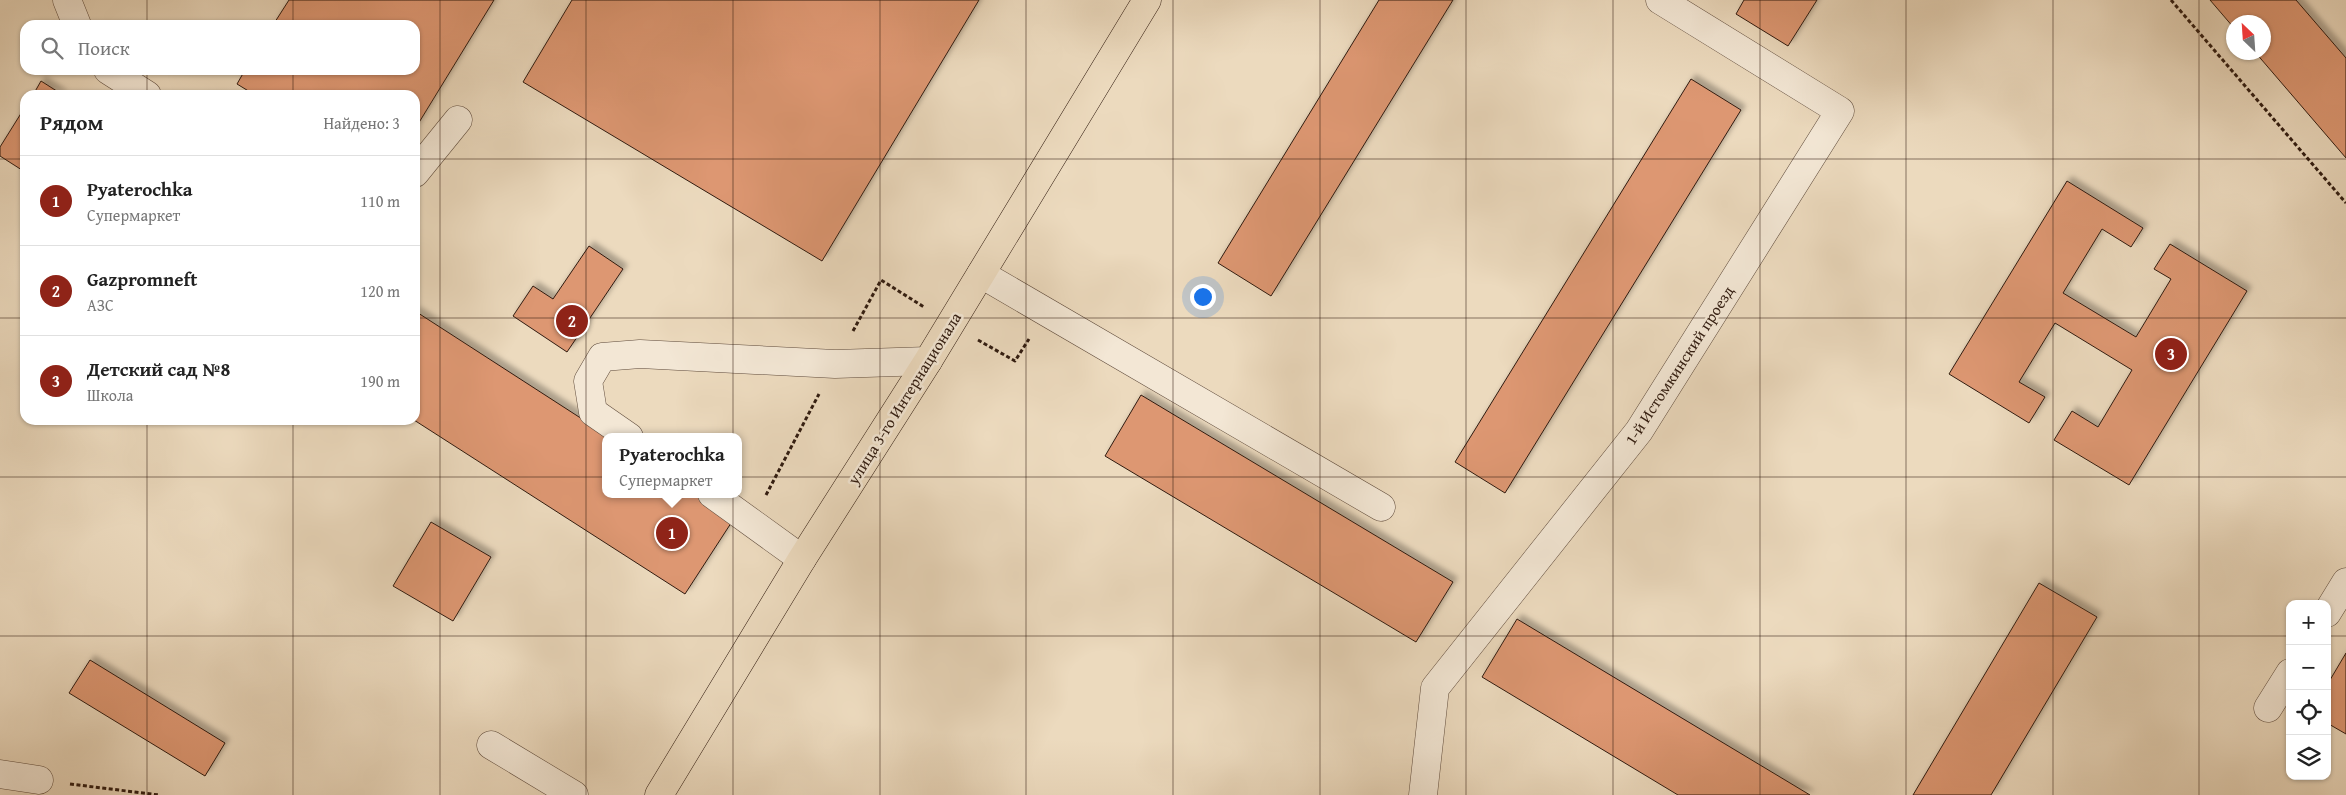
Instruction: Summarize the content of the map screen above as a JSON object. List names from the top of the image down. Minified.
{"streets":{"main road":["улица 3-го Интернационала"],"street":["1-й Истомкинский проезд"]},"north":"top left","page":{"search":"Поиск","heading":["Рядом","Найдено: 3"],"list":[{"mark":"1","name":"Pyaterochka","note":"Супермаркет","value":"110 m"},{"mark":"2","name":"Gazpromneft","note":"АЗС","value":"120 m"},{"mark":"3","name":"Детский сад №8","note":"Школа","value":"190 m"}],"pins":["2","3","1"],"popup":["Pyaterochka","Супермаркет"],"map_buttons":["+","−"]}}
